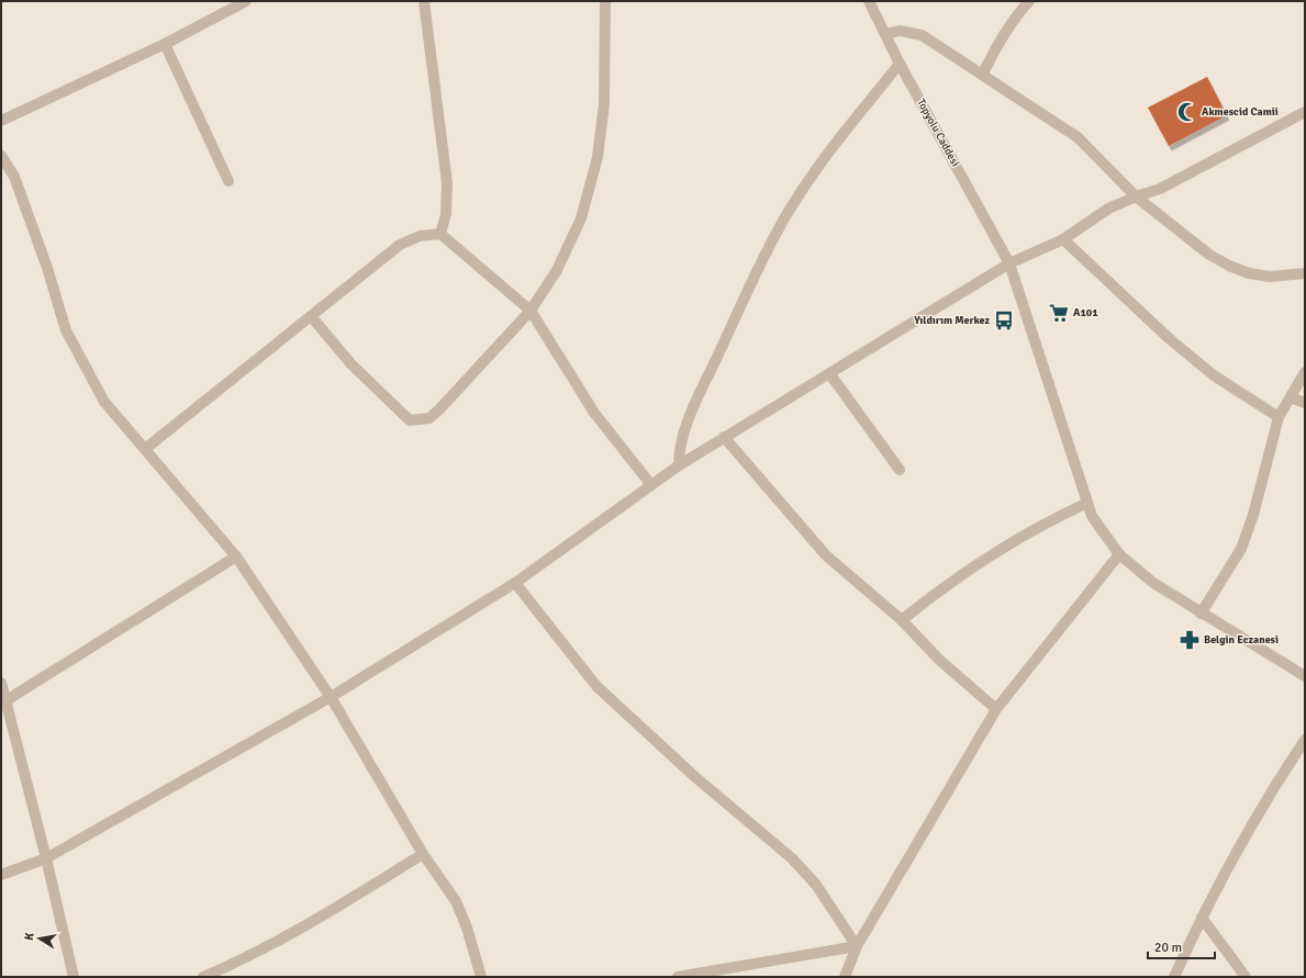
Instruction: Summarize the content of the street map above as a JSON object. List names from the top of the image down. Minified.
{"streets":{"street":["Topyolu Caddesi"]},"places":{"mosque":["Akmescid Camii"],"supermarket":["A101"],"bus stop":["Yıldırım Merkez"],"pharmacy":["Belgin Eczanesi"]},"scale_bar":"20 m","north":"left"}
